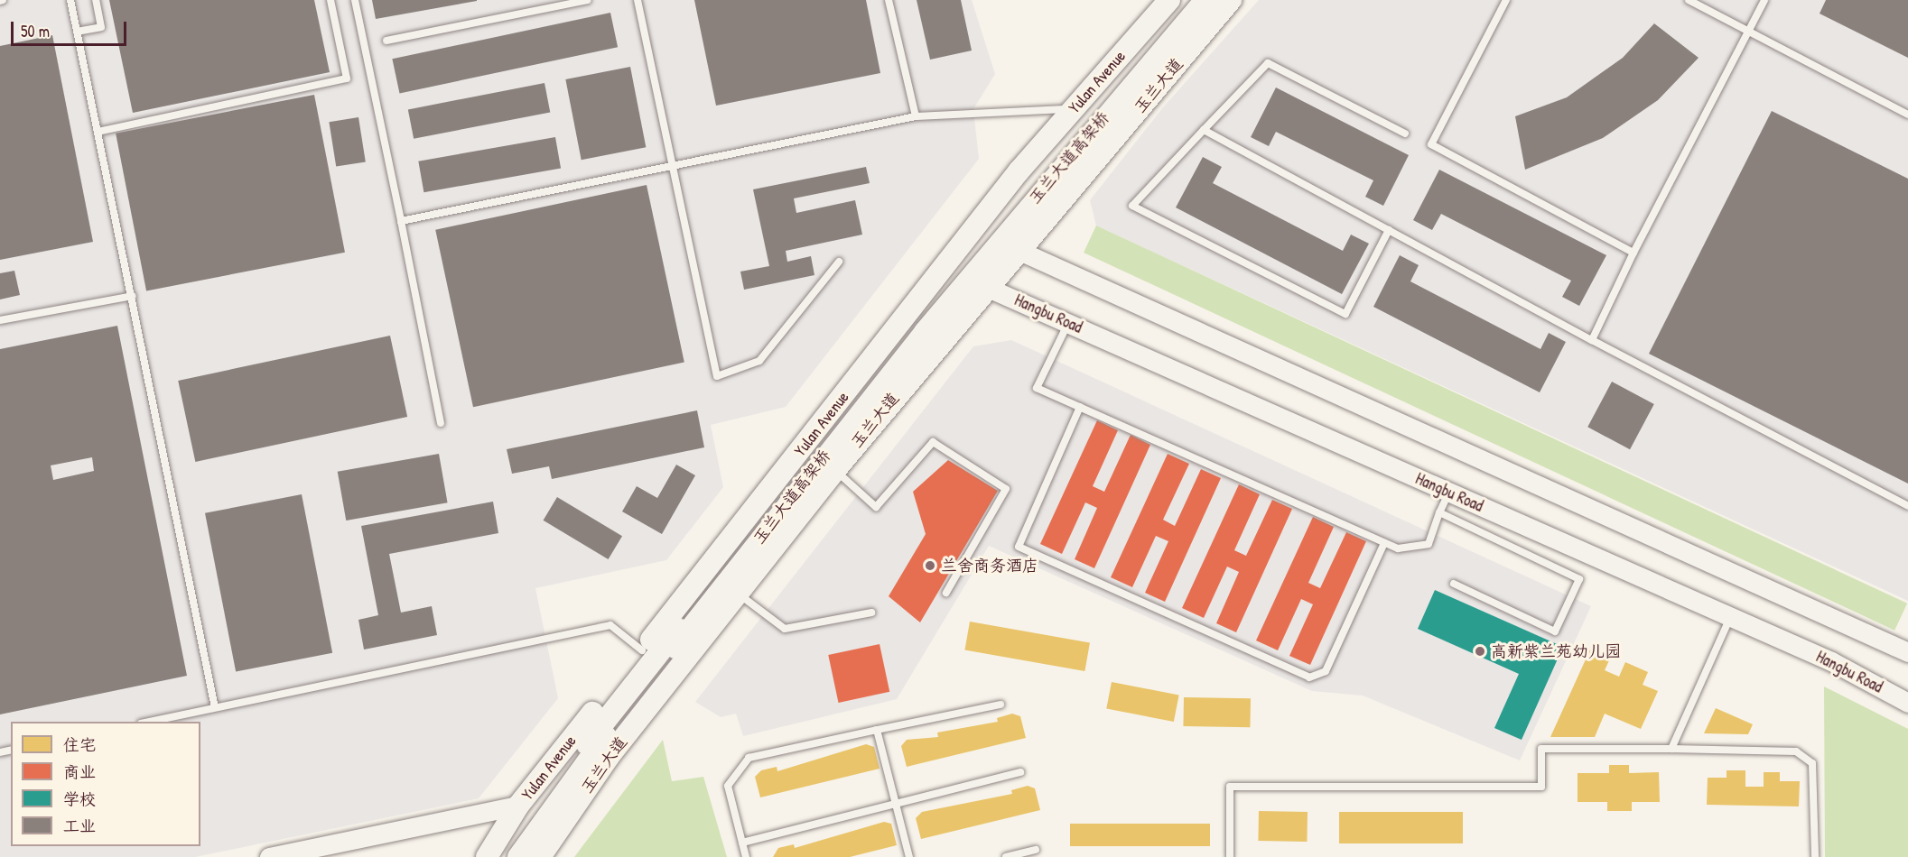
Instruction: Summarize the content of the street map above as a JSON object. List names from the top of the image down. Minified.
{"streets":{"main road":["Yulan Avenue","玉兰大道","玉兰大道高架桥","Hangbu Road"]},"crossings":[["玉兰大道","Hangbu Road"]],"places":["兰舍商务酒店","高新紫兰苑幼儿园"],"legend":["住宅","商业","学校","工业"],"scale_bar":"50 m"}
